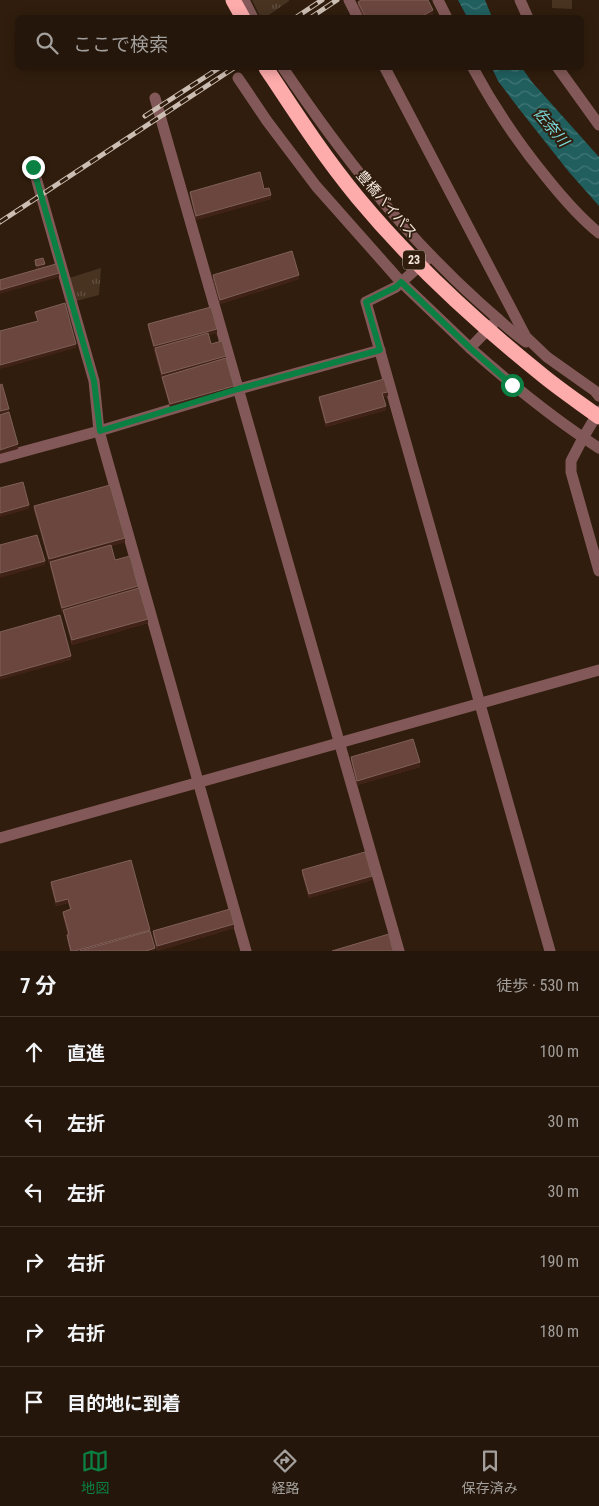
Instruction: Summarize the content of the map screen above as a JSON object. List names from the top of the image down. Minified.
{"streets":{"highway":["豊橋バイパス","23"]},"water":["佐奈川"],"page":{"search":"ここで検索","heading":["7 分","徒歩 · 530 m"],"list":[["直進","100 m"],["左折","30 m"],["左折","30 m"],["右折","190 m"],["右折","180 m"],"目的地に到着"],"nav":["地図","経路","保存済み"]}}
